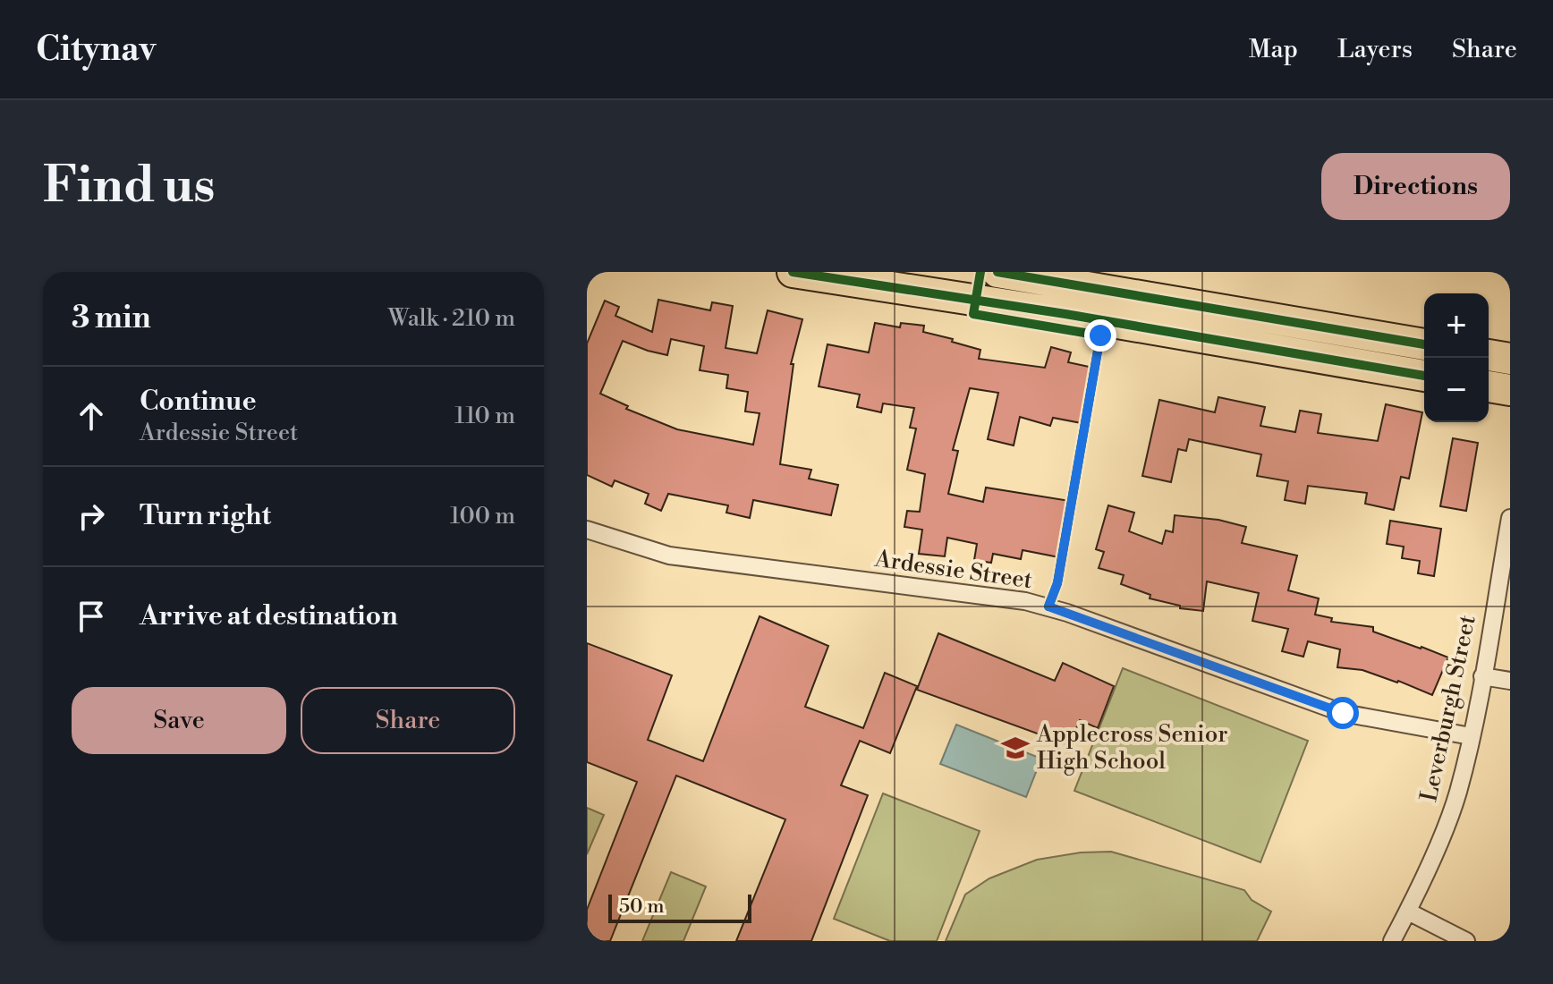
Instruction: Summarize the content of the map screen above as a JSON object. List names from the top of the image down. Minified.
{"streets":{"street":["Ardessie Street","Leverburgh Street"]},"crossings":[["Ardessie Street","Leverburgh Street"]],"places":{"school or university":["Applecross Senior High School"]},"scale_bar":"50 m","page":{"header":"Citynav","nav":["Map","Layers","Share"],"buttons":["Directions",["Save","Share"]],"title":"Find us","heading":["3 min","Walk · 210 m"],"map_buttons":["+","−"],"list":[["Continue","Ardessie Street","110 m"],["Turn right","100 m"],"Arrive at destination"],"scale":"50 m"}}
